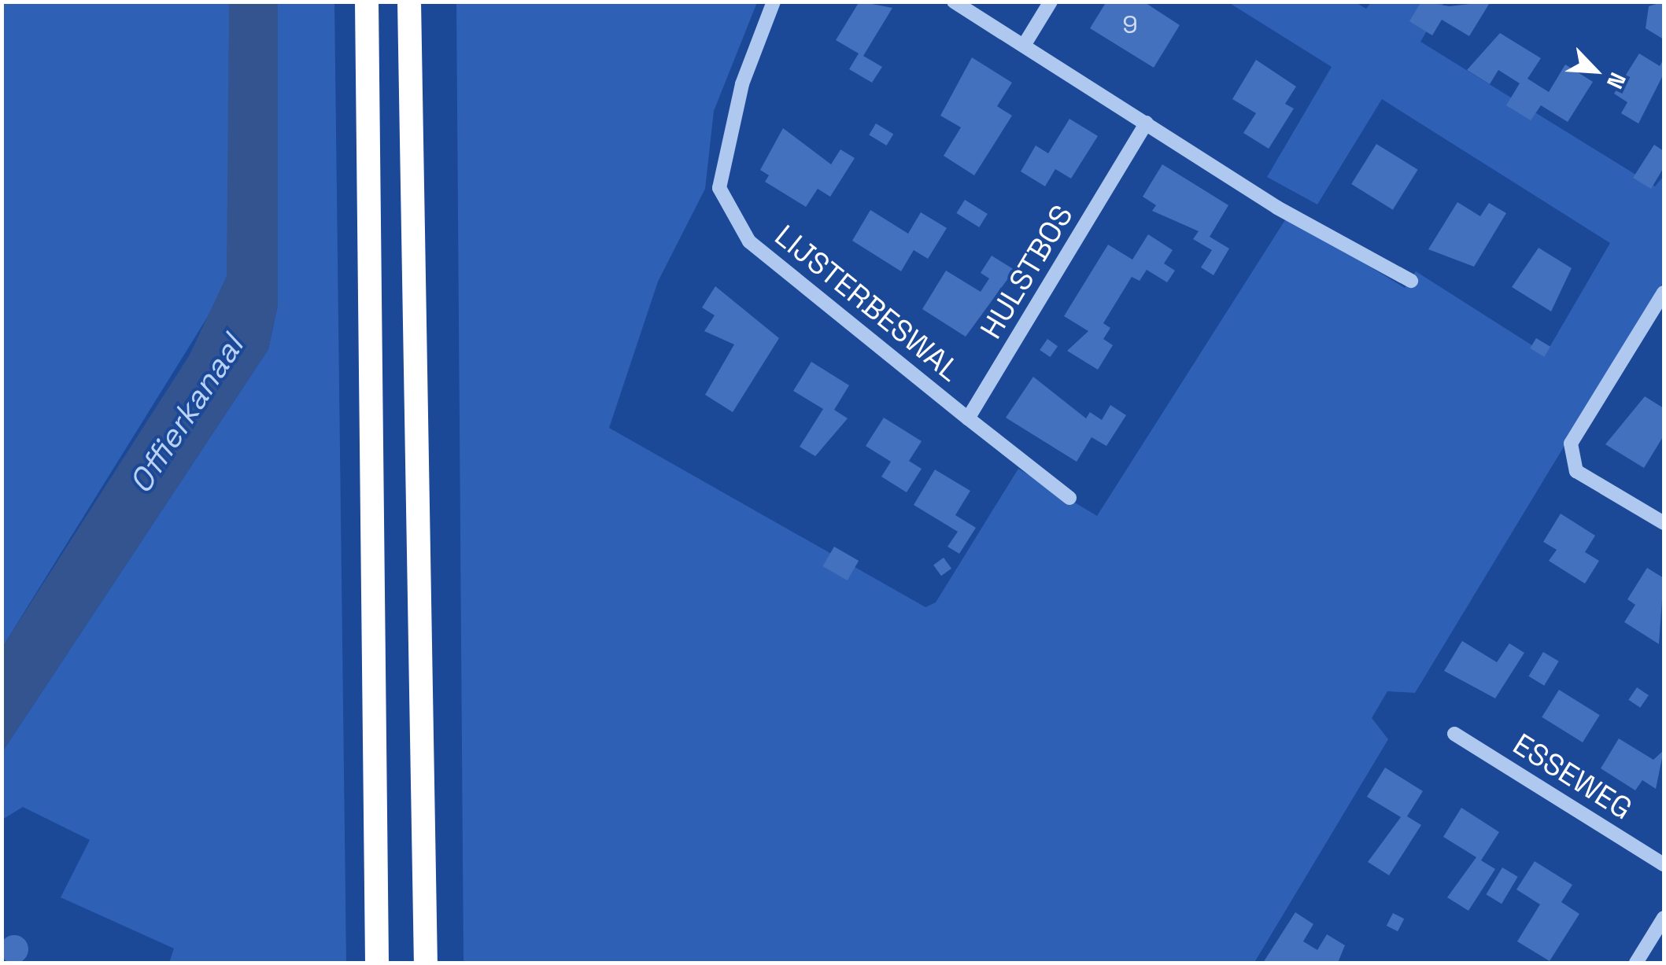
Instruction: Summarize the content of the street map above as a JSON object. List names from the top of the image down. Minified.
{"streets":{"street":["HULSTBOS","LIJSTERBESWAL","ESSEWEG"]},"crossings":[["HULSTBOS","LIJSTERBESWAL"]],"water":["Offierkanaal"],"house_numbers":["9"],"north":"bottom right"}
